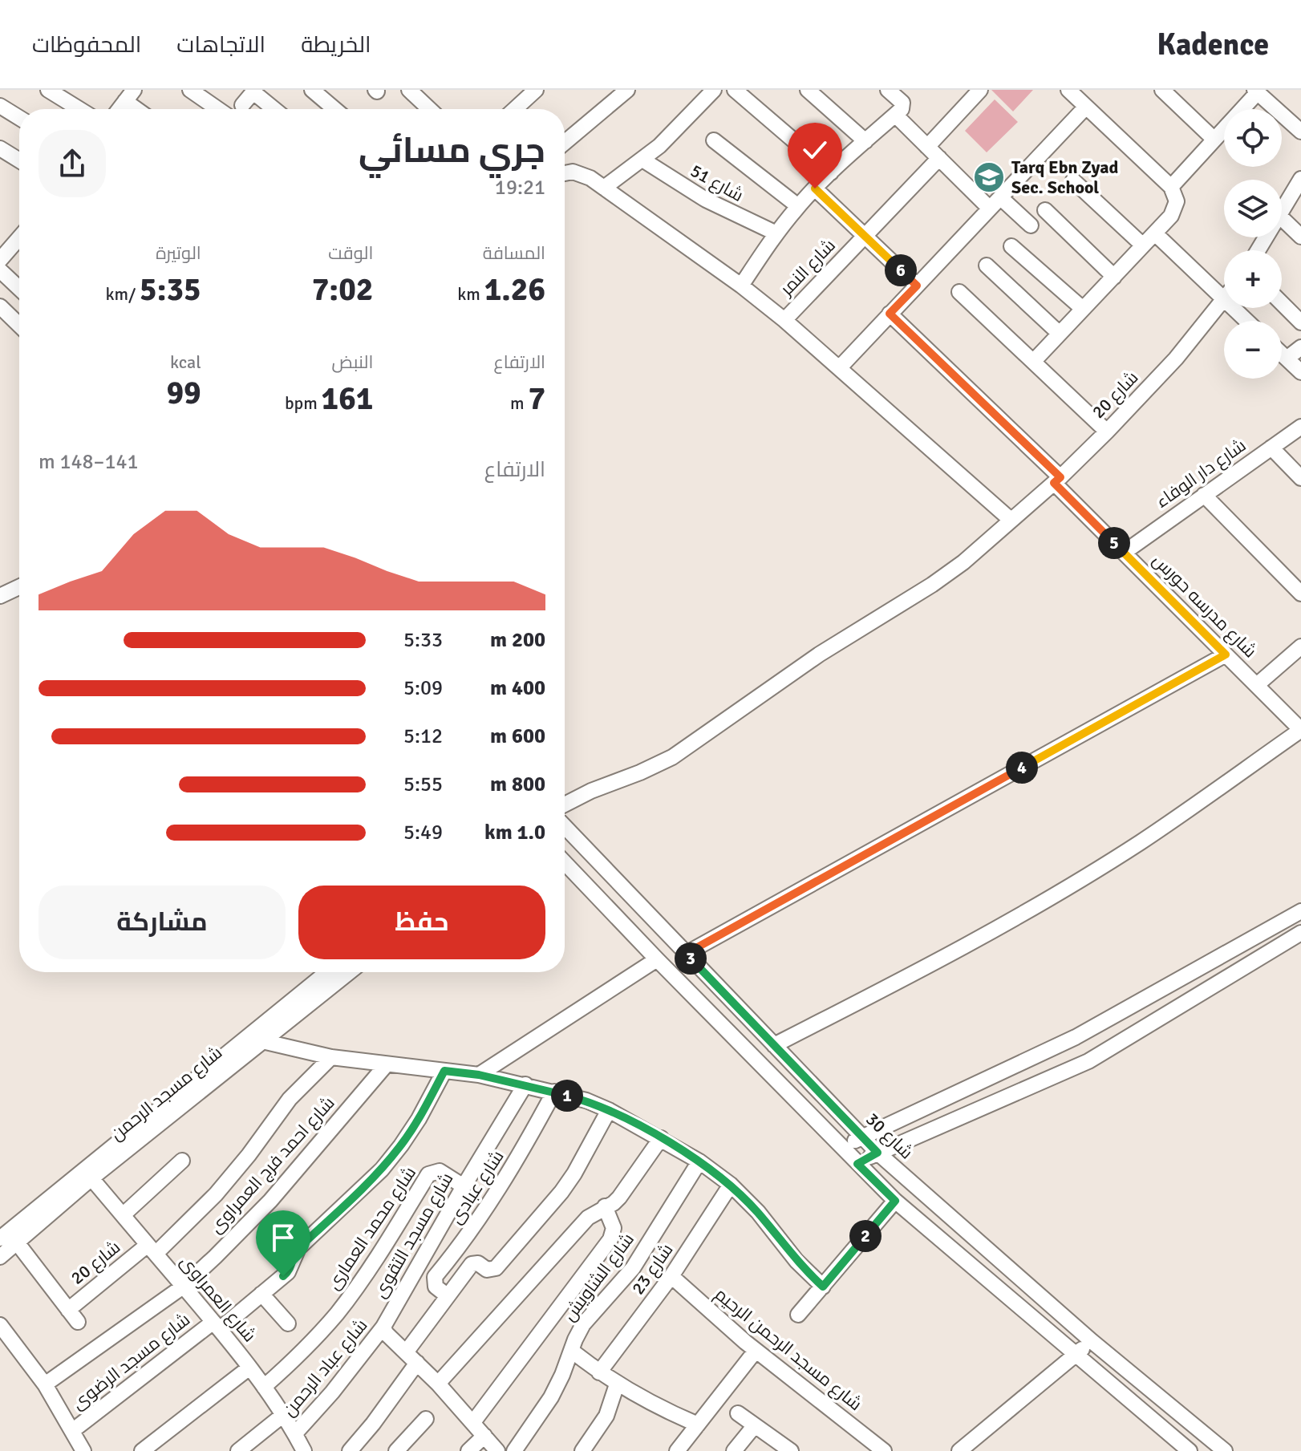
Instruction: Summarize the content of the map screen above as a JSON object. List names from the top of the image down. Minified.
{"streets":{"street":["شارع 51","شارع النمر","شارع 20","شارع دار الوفاء","شارع مدرسه حورس","شارع مسجد الرحمن","شارع 30","شارع احمد فرج العمراوى","شارع عبادى","شارع محمد العمارى","شارع مسجد التقوى","شارع 23","شارع الشاويش","شارع العمراوى","شارع مسجد الرحمن الرحيم","شارع مسجد الرضوى","شارع عباد الرحمن"]},"crossings":[["شارع 20","شارع مدرسه حورس"],["شارع 20","شارع العمراوى"],["شارع دار الوفاء","شارع مدرسه حورس"],["شارع مسجد الرحمن","شارع العمراوى"],["شارع احمد فرج العمراوى","شارع العمراوى"],["شارع محمد العمارى","شارع مسجد التقوى"],["شارع محمد العمارى","شارع العمراوى"],["شارع مسجد التقوى","شارع عباد الرحمن"],["شارع 23","شارع مسجد الرحمن الرحيم"],["شارع العمراوى","شارع مسجد الرضوى"],["شارع العمراوى","شارع عباد الرحمن"]],"places":{"school or university":["Tarq Ebn Zyad Sec. School"]},"page":{"header":"Kadence","nav":["الخريطة","الاتجاهات","المحفوظات"],"map_buttons":["+","−"],"heading":["جري مسائي","19:21"],"stats":[["المسافة","1.26 km"],["الوقت","7:02"],["الوتيرة","5:35 /km"],["الارتفاع","7 m"],["النبض","161 bpm"],["kcal","99"]],"pins":["6","5","4","3","1","2"],"chart":["الارتفاع","141–148 m"],"list":[{"name":"200 m","note":"5:33"},{"name":"400 m","note":"5:09"},{"name":"600 m","note":"5:12"},{"name":"800 m","note":"5:55"},{"name":"1.0 km","note":"5:49"}],"buttons":["حفظ","مشاركة"]}}
